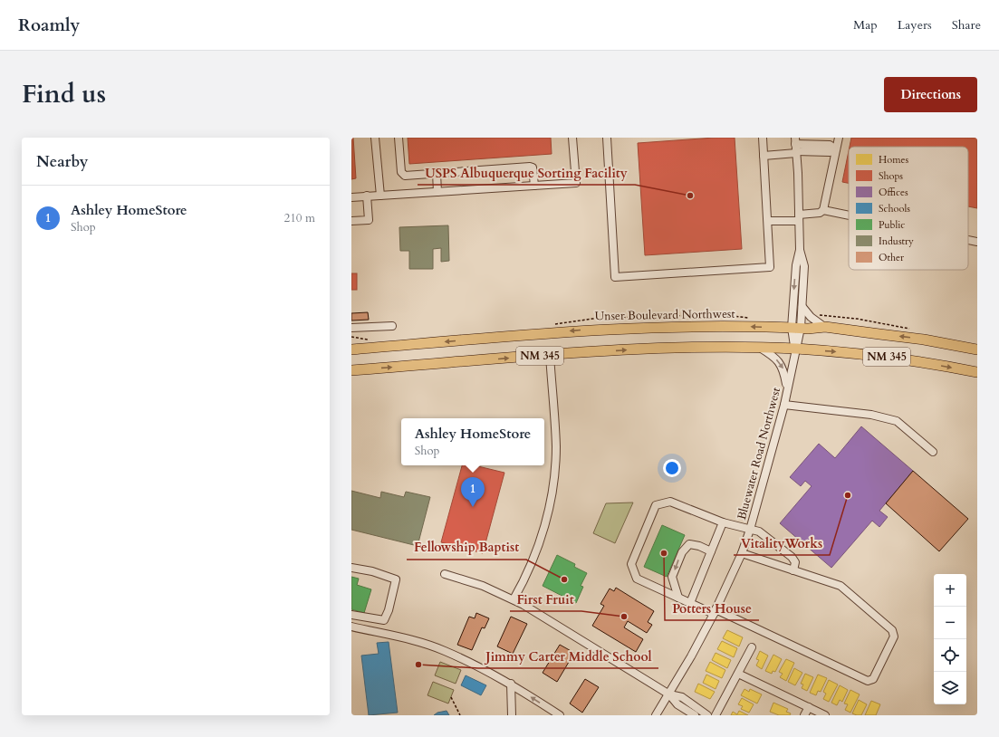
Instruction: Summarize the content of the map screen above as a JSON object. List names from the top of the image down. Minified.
{"streets":{"main road":["Unser Boulevard Northwest","NM 345"],"street":["Bluewater Road Northwest"]},"crossings":[["Unser Boulevard Northwest","Bluewater Road Northwest"],["NM 345","Bluewater Road Northwest"]],"places":["USPS Albuquerque Sorting Facility","VitalityWorks","Potters House","Fellowship Baptist","First Fruit","Jimmy Carter Middle School"],"legend":["Homes","Shops","Offices","Schools","Public","Industry","Other"],"page":{"header":"Roamly","nav":["Map","Layers","Share"],"title":"Find us","buttons":"Directions","heading":"Nearby","list":[{"mark":"1","name":"Ashley HomeStore","note":"Shop","value":"210 m"}],"popup":["Ashley HomeStore","Shop"],"pins":"1","map_buttons":["+","−"]}}
